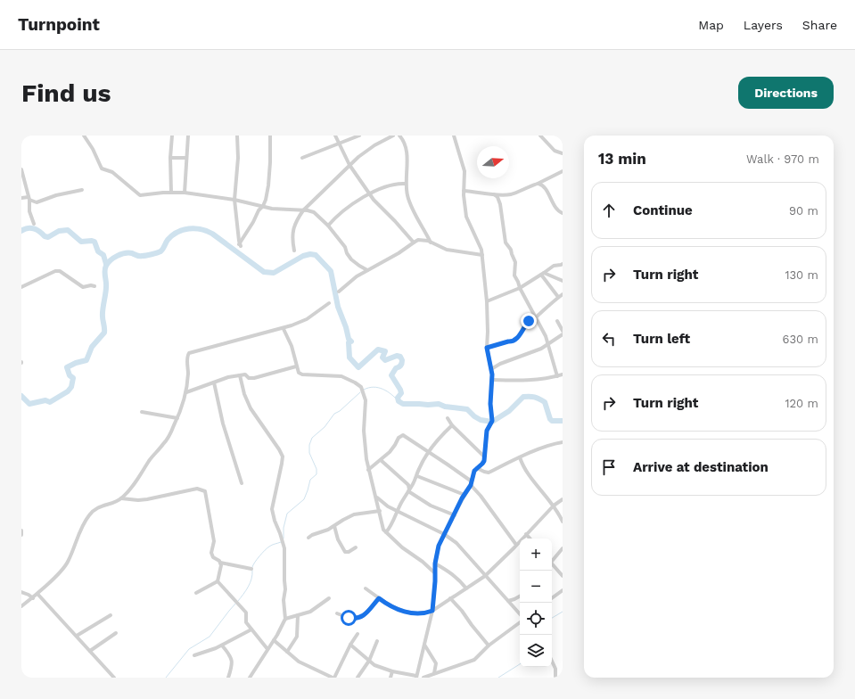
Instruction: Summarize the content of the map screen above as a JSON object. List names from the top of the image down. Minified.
{"north":"right","page":{"header":"Turnpoint","nav":["Map","Layers","Share"],"buttons":"Directions","title":"Find us","heading":["13 min","Walk · 970 m"],"list":[["Continue","90 m"],["Turn right","130 m"],["Turn left","630 m"],["Turn right","120 m"],"Arrive at destination"],"map_buttons":["+","−"]}}
